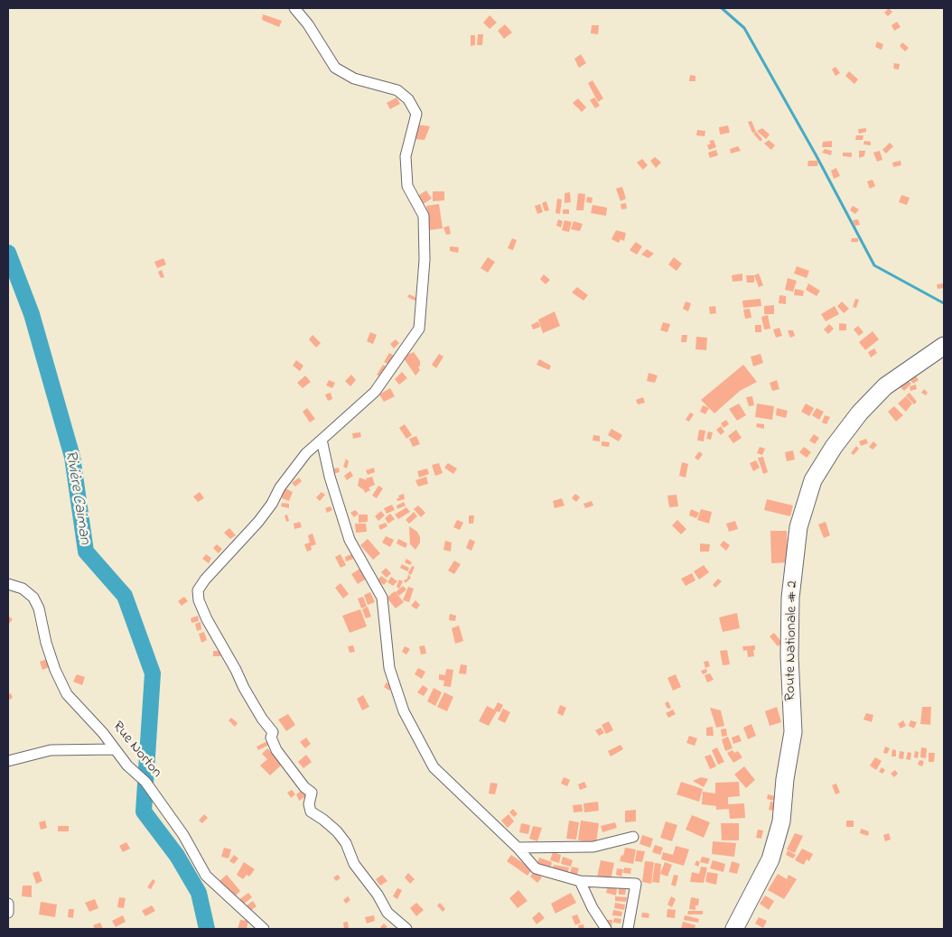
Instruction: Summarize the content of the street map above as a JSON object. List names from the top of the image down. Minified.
{"streets":{"main road":["Route Nationale # 2"],"street":["Rue Norton"]},"water":["Rivière Caiman"]}
